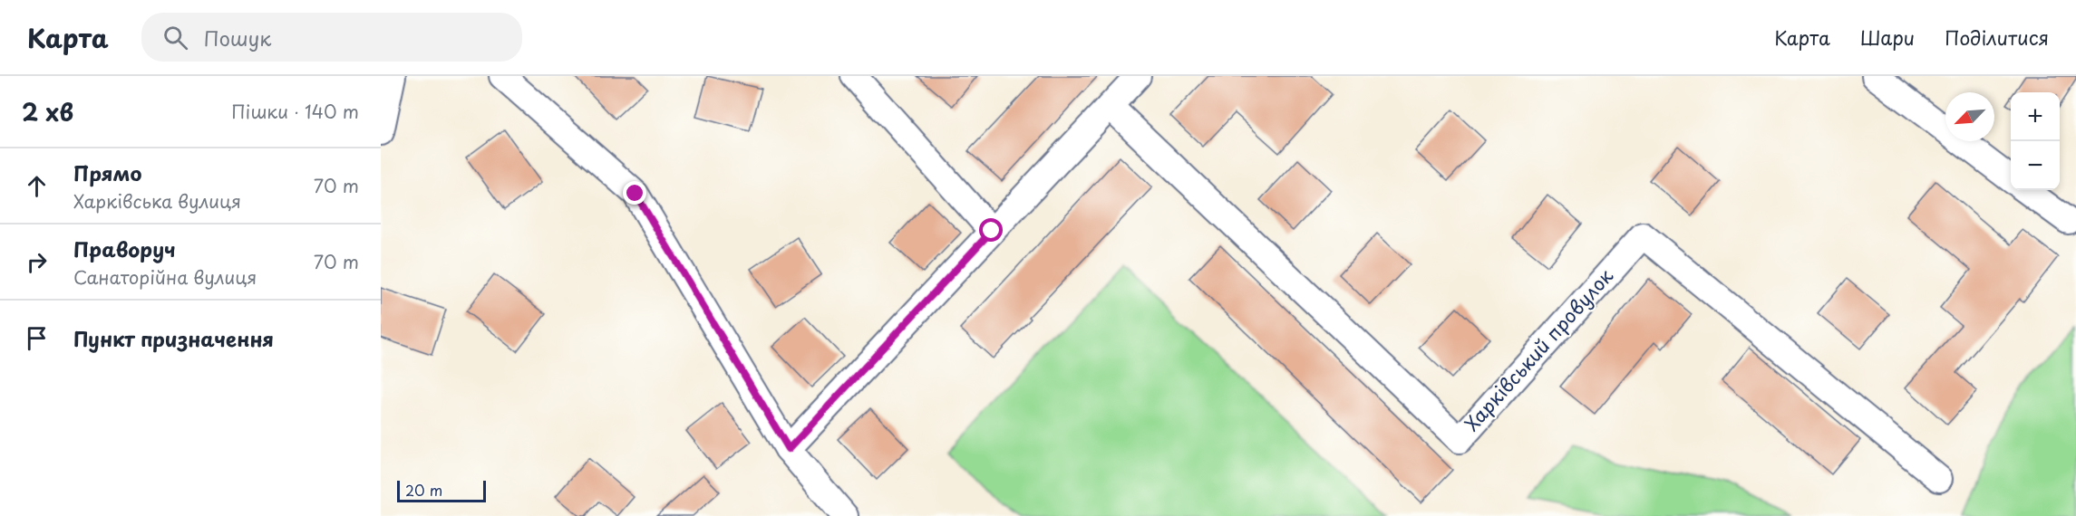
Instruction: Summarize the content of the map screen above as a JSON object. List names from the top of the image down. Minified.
{"streets":{"street":["Харківський провулок"]},"scale_bar":"20 m","north":"bottom left","page":{"header":"Карта","search":"Пошук","nav":["Карта","Шари","Поділитися"],"heading":["2 хв","Пішки · 140 m"],"map_buttons":["+","−"],"list":[["Прямо","Харківська вулиця","70 m"],["Праворуч","Санаторійна вулиця","70 m"],"Пункт призначення"],"scale":"20 m"}}
